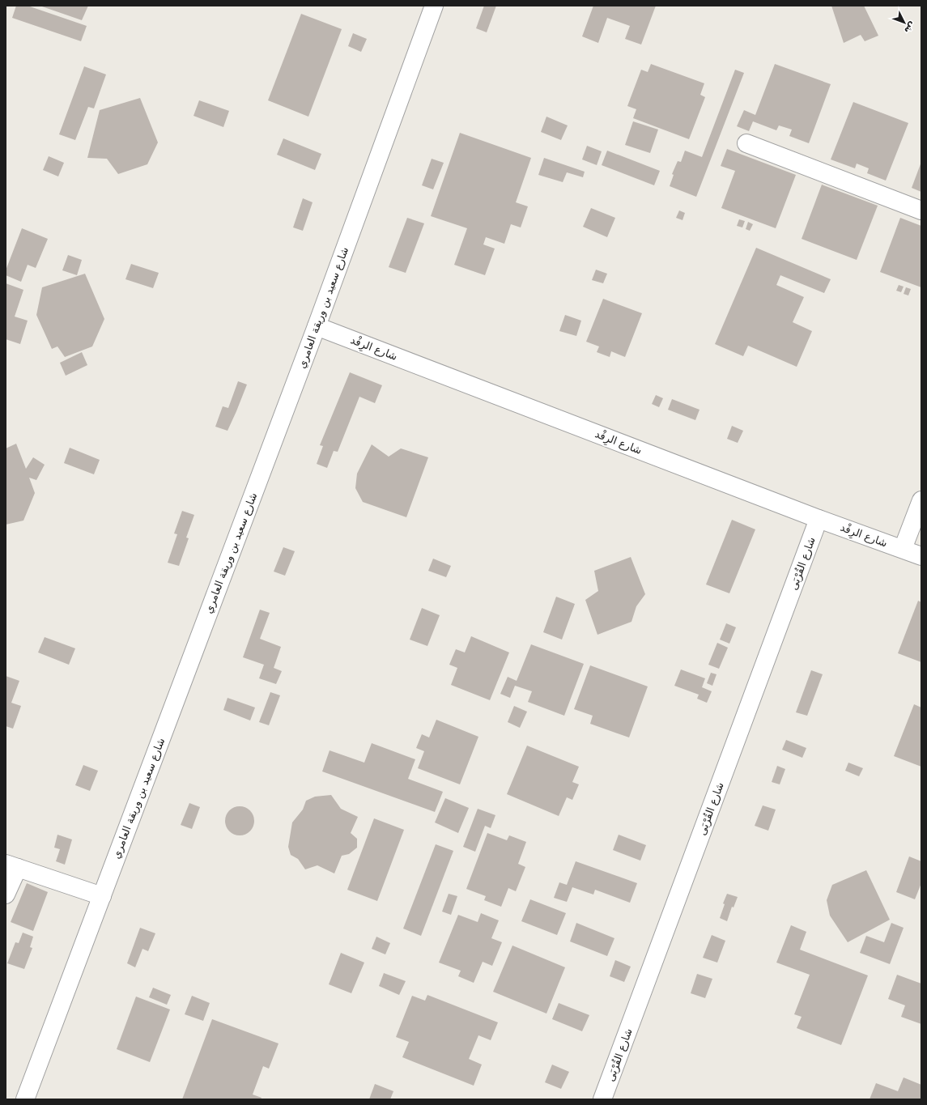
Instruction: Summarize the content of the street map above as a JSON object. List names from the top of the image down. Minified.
{"streets":{"street":["شارع سعيد بن وريقة العامري","شارع الرِفْد","شارع القُرْبَى"]},"crossings":[["شارع سعيد بن وريقة العامري","شارع الرِفْد"],["شارع الرِفْد","شارع القُرْبَى"]],"north":"bottom right"}
